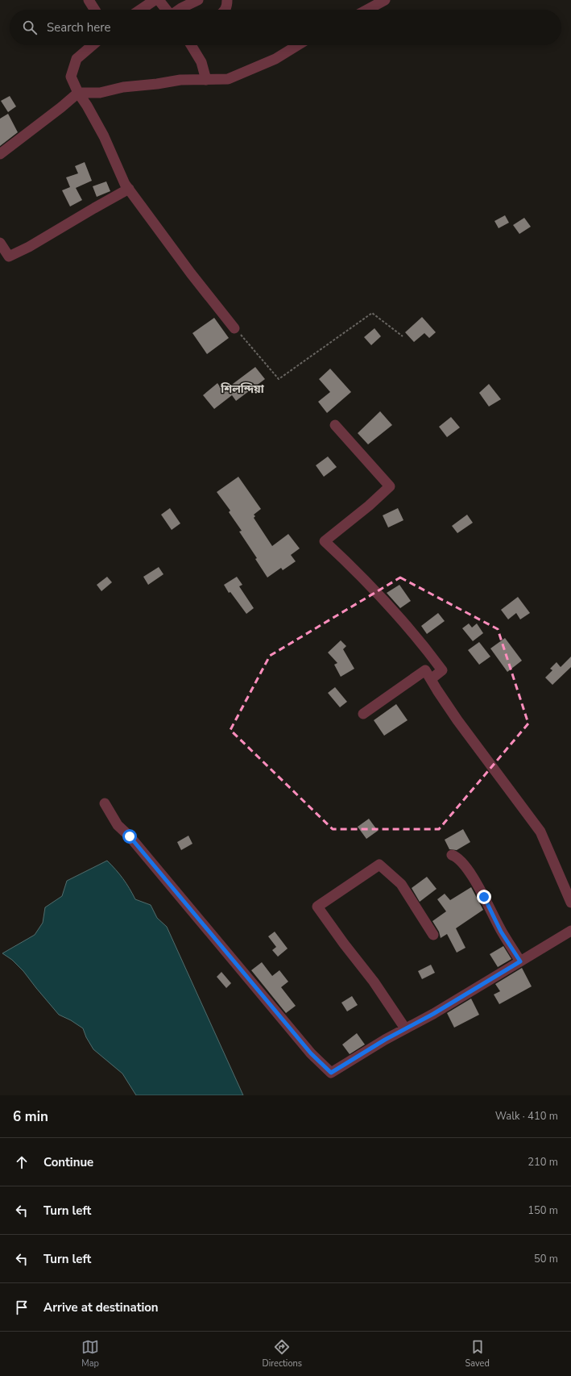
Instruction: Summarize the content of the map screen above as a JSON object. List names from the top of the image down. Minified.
{"districts":["শিলন্দিয়া"],"page":{"search":"Search here","heading":["6 min","Walk · 410 m"],"list":[["Continue","210 m"],["Turn left","150 m"],["Turn left","50 m"],"Arrive at destination"],"nav":["Map","Directions","Saved"]}}
